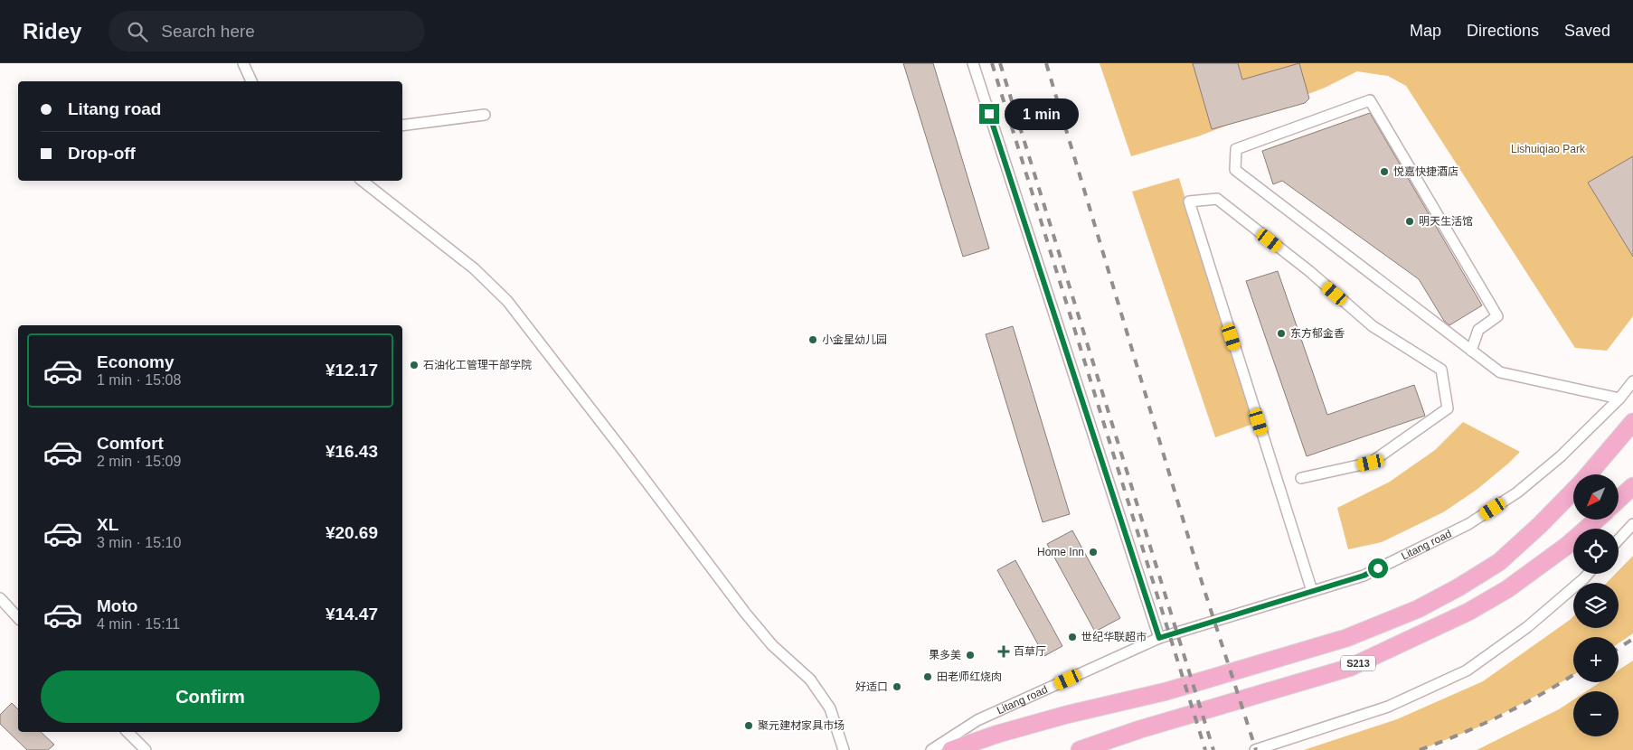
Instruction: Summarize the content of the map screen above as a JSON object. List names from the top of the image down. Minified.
{"streets":{"main road":["Litang road","S213"]},"parks":["Lishuiqiao Park"],"places":{"other":["悦嘉快捷酒店","明天生活馆","东方郁金香","小金星幼儿园","石油化工管理干部学院","Home Inn","世纪华联超市","果多美","田老师红烧肉","好适口","聚元建材家具市场"],"health":["百草厅"]},"north":"bottom left","page":{"header":"Ridey","search":"Search here","nav":["Map","Directions","Saved"],"banner":["Litang road","Drop-off"],"bubble":"1 min","list":[{"name":"Economy","note":"1 min · 15:08","value":"¥12.17"},{"name":"Comfort","note":"2 min · 15:09","value":"¥16.43"},{"name":"XL","note":"3 min · 15:10","value":"¥20.69"},{"name":"Moto","note":"4 min · 15:11","value":"¥14.47"}],"map_buttons":["+","−"],"buttons":"Confirm"}}
